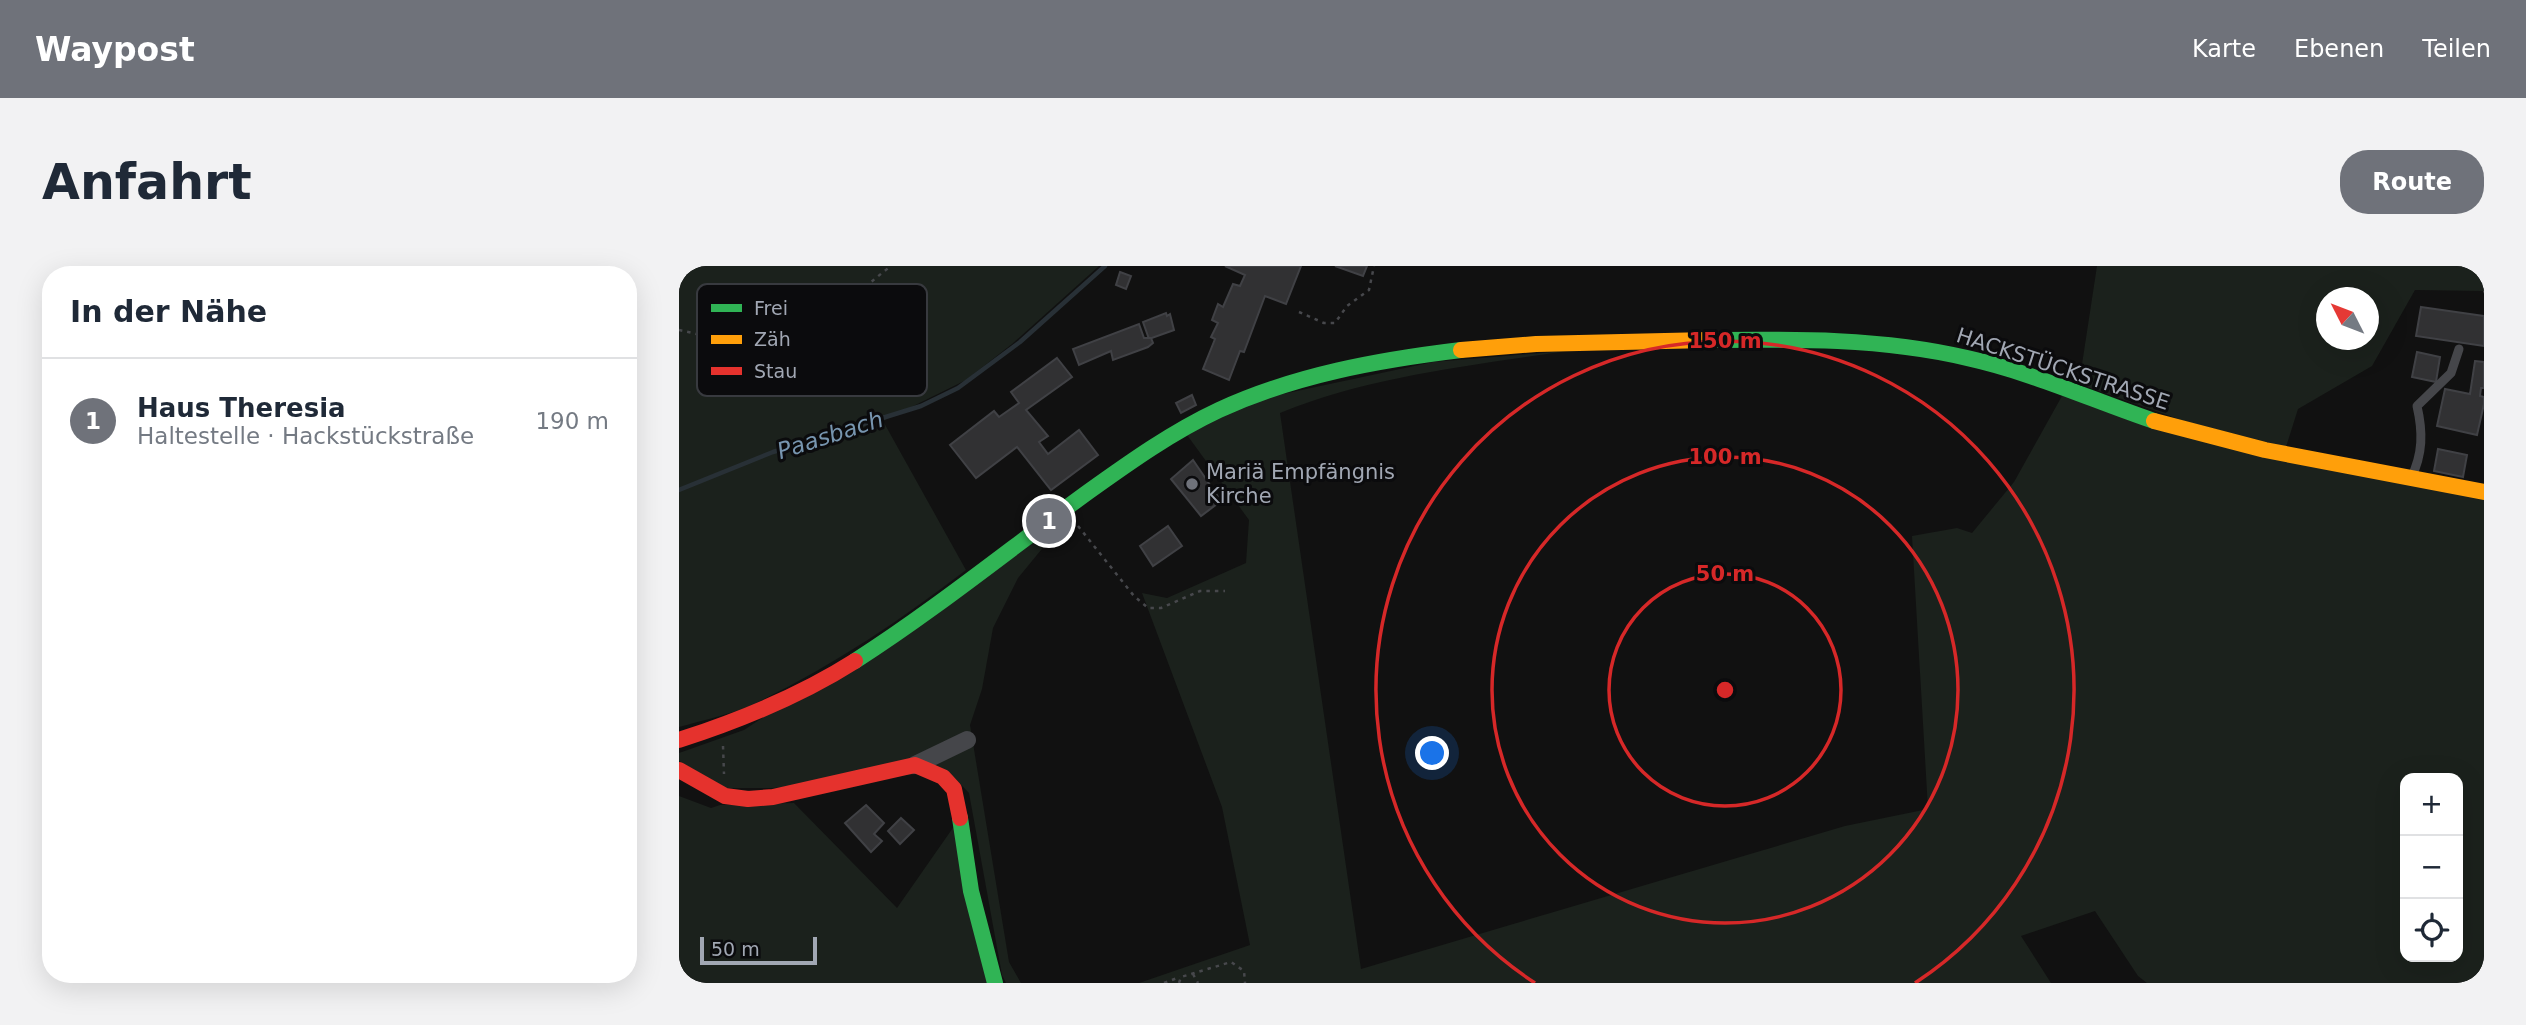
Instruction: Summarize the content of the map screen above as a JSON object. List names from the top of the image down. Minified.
{"streets":{"street":["HACKSTÜCKSTRASSE"]},"water":["Paasbach"],"places":["Mariä Empfängnis Kirche"],"legend":["Frei","Zäh","Stau"],"scale_bar":"50 m","north":"top left","page":{"header":"Waypost","nav":["Karte","Ebenen","Teilen"],"buttons":"Route","title":"Anfahrt","heading":"In der Nähe","list":[{"mark":"1","name":"Haus Theresia","note":"Haltestelle · Hackstückstraße","value":"190 m"}],"pins":"1","map_buttons":["+","−"],"scale":"50 m"},"rings":["150 m","100 m","50 m"]}
